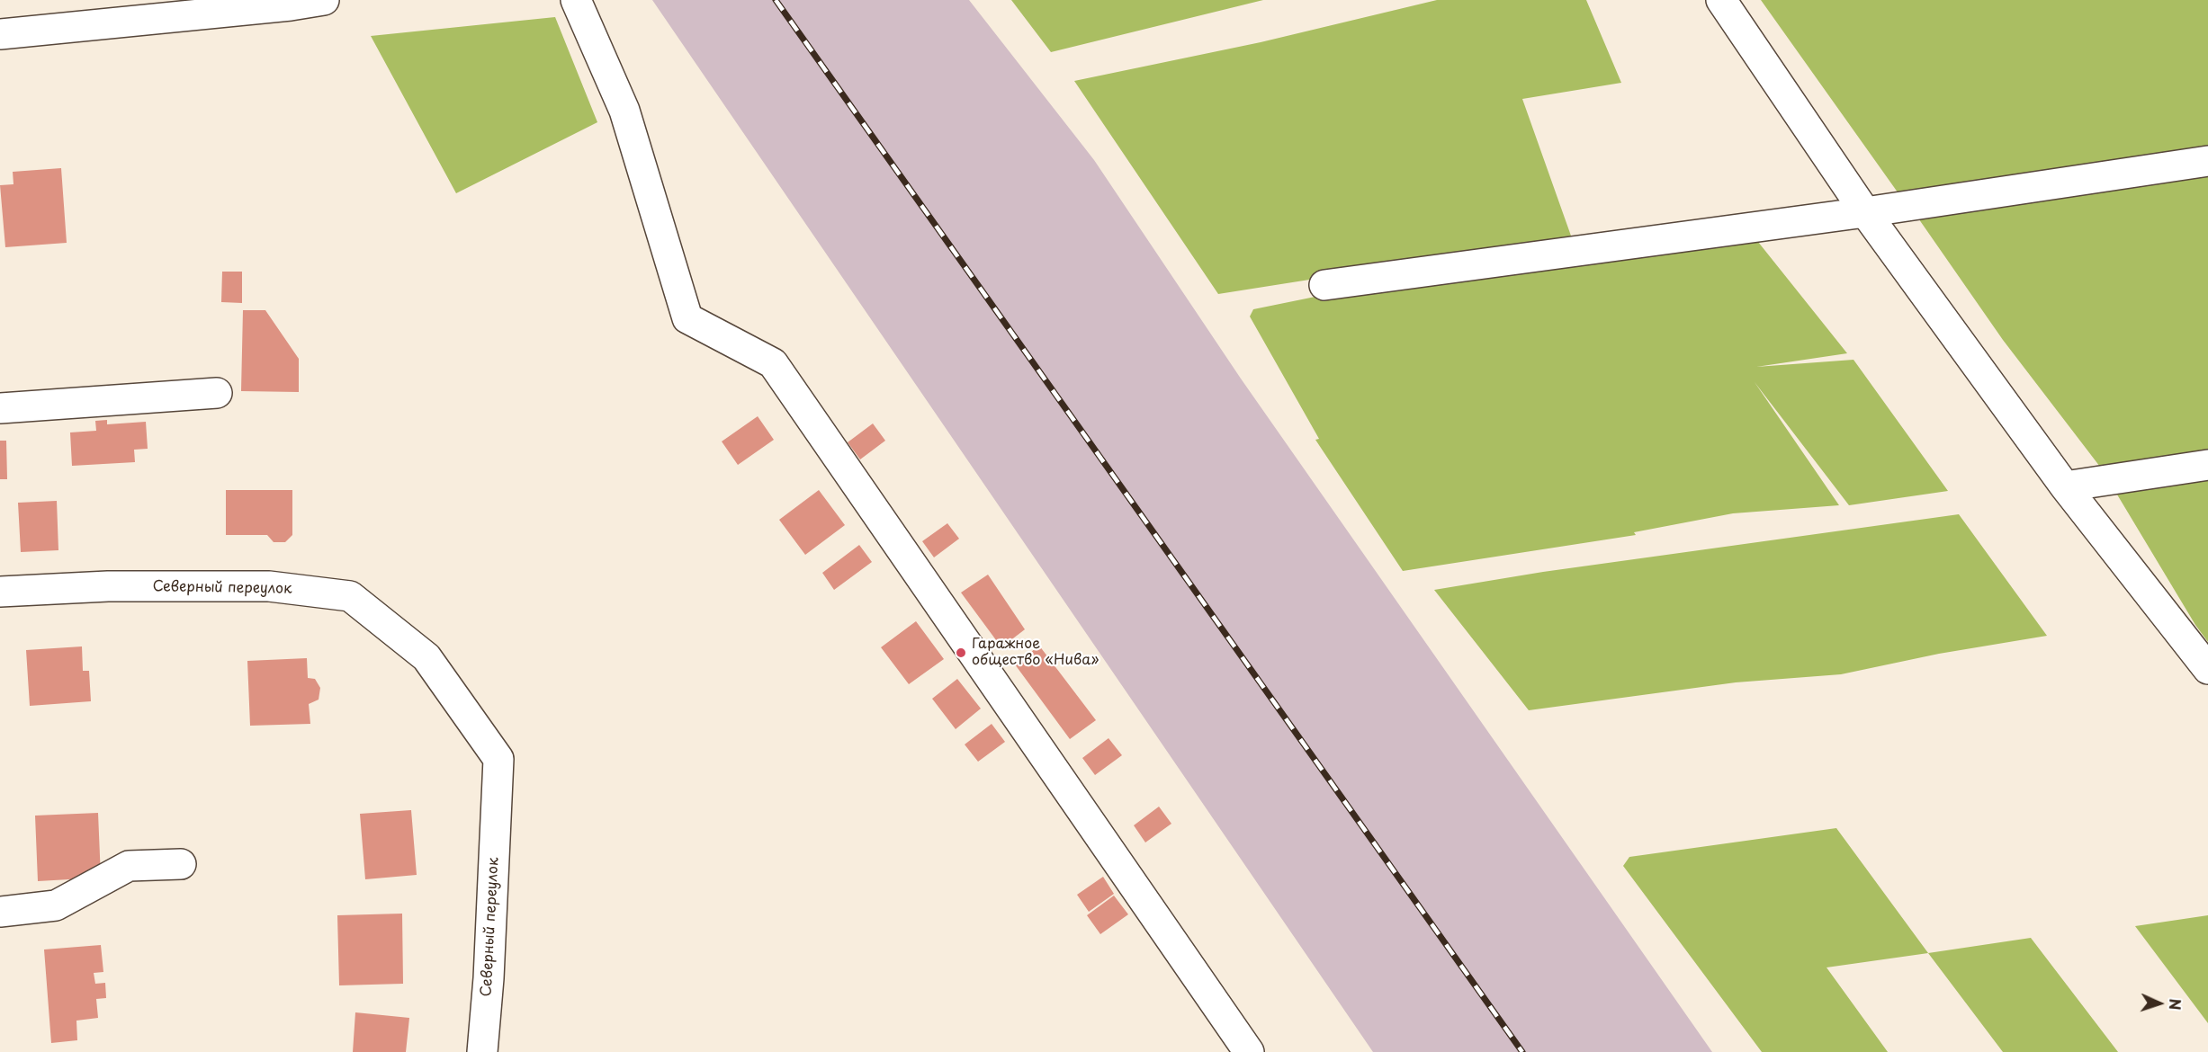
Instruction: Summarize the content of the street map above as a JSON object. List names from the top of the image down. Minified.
{"streets":{"street":["Северный переулок"]},"places":["Гаражное общество «Нива»"],"north":"right"}
